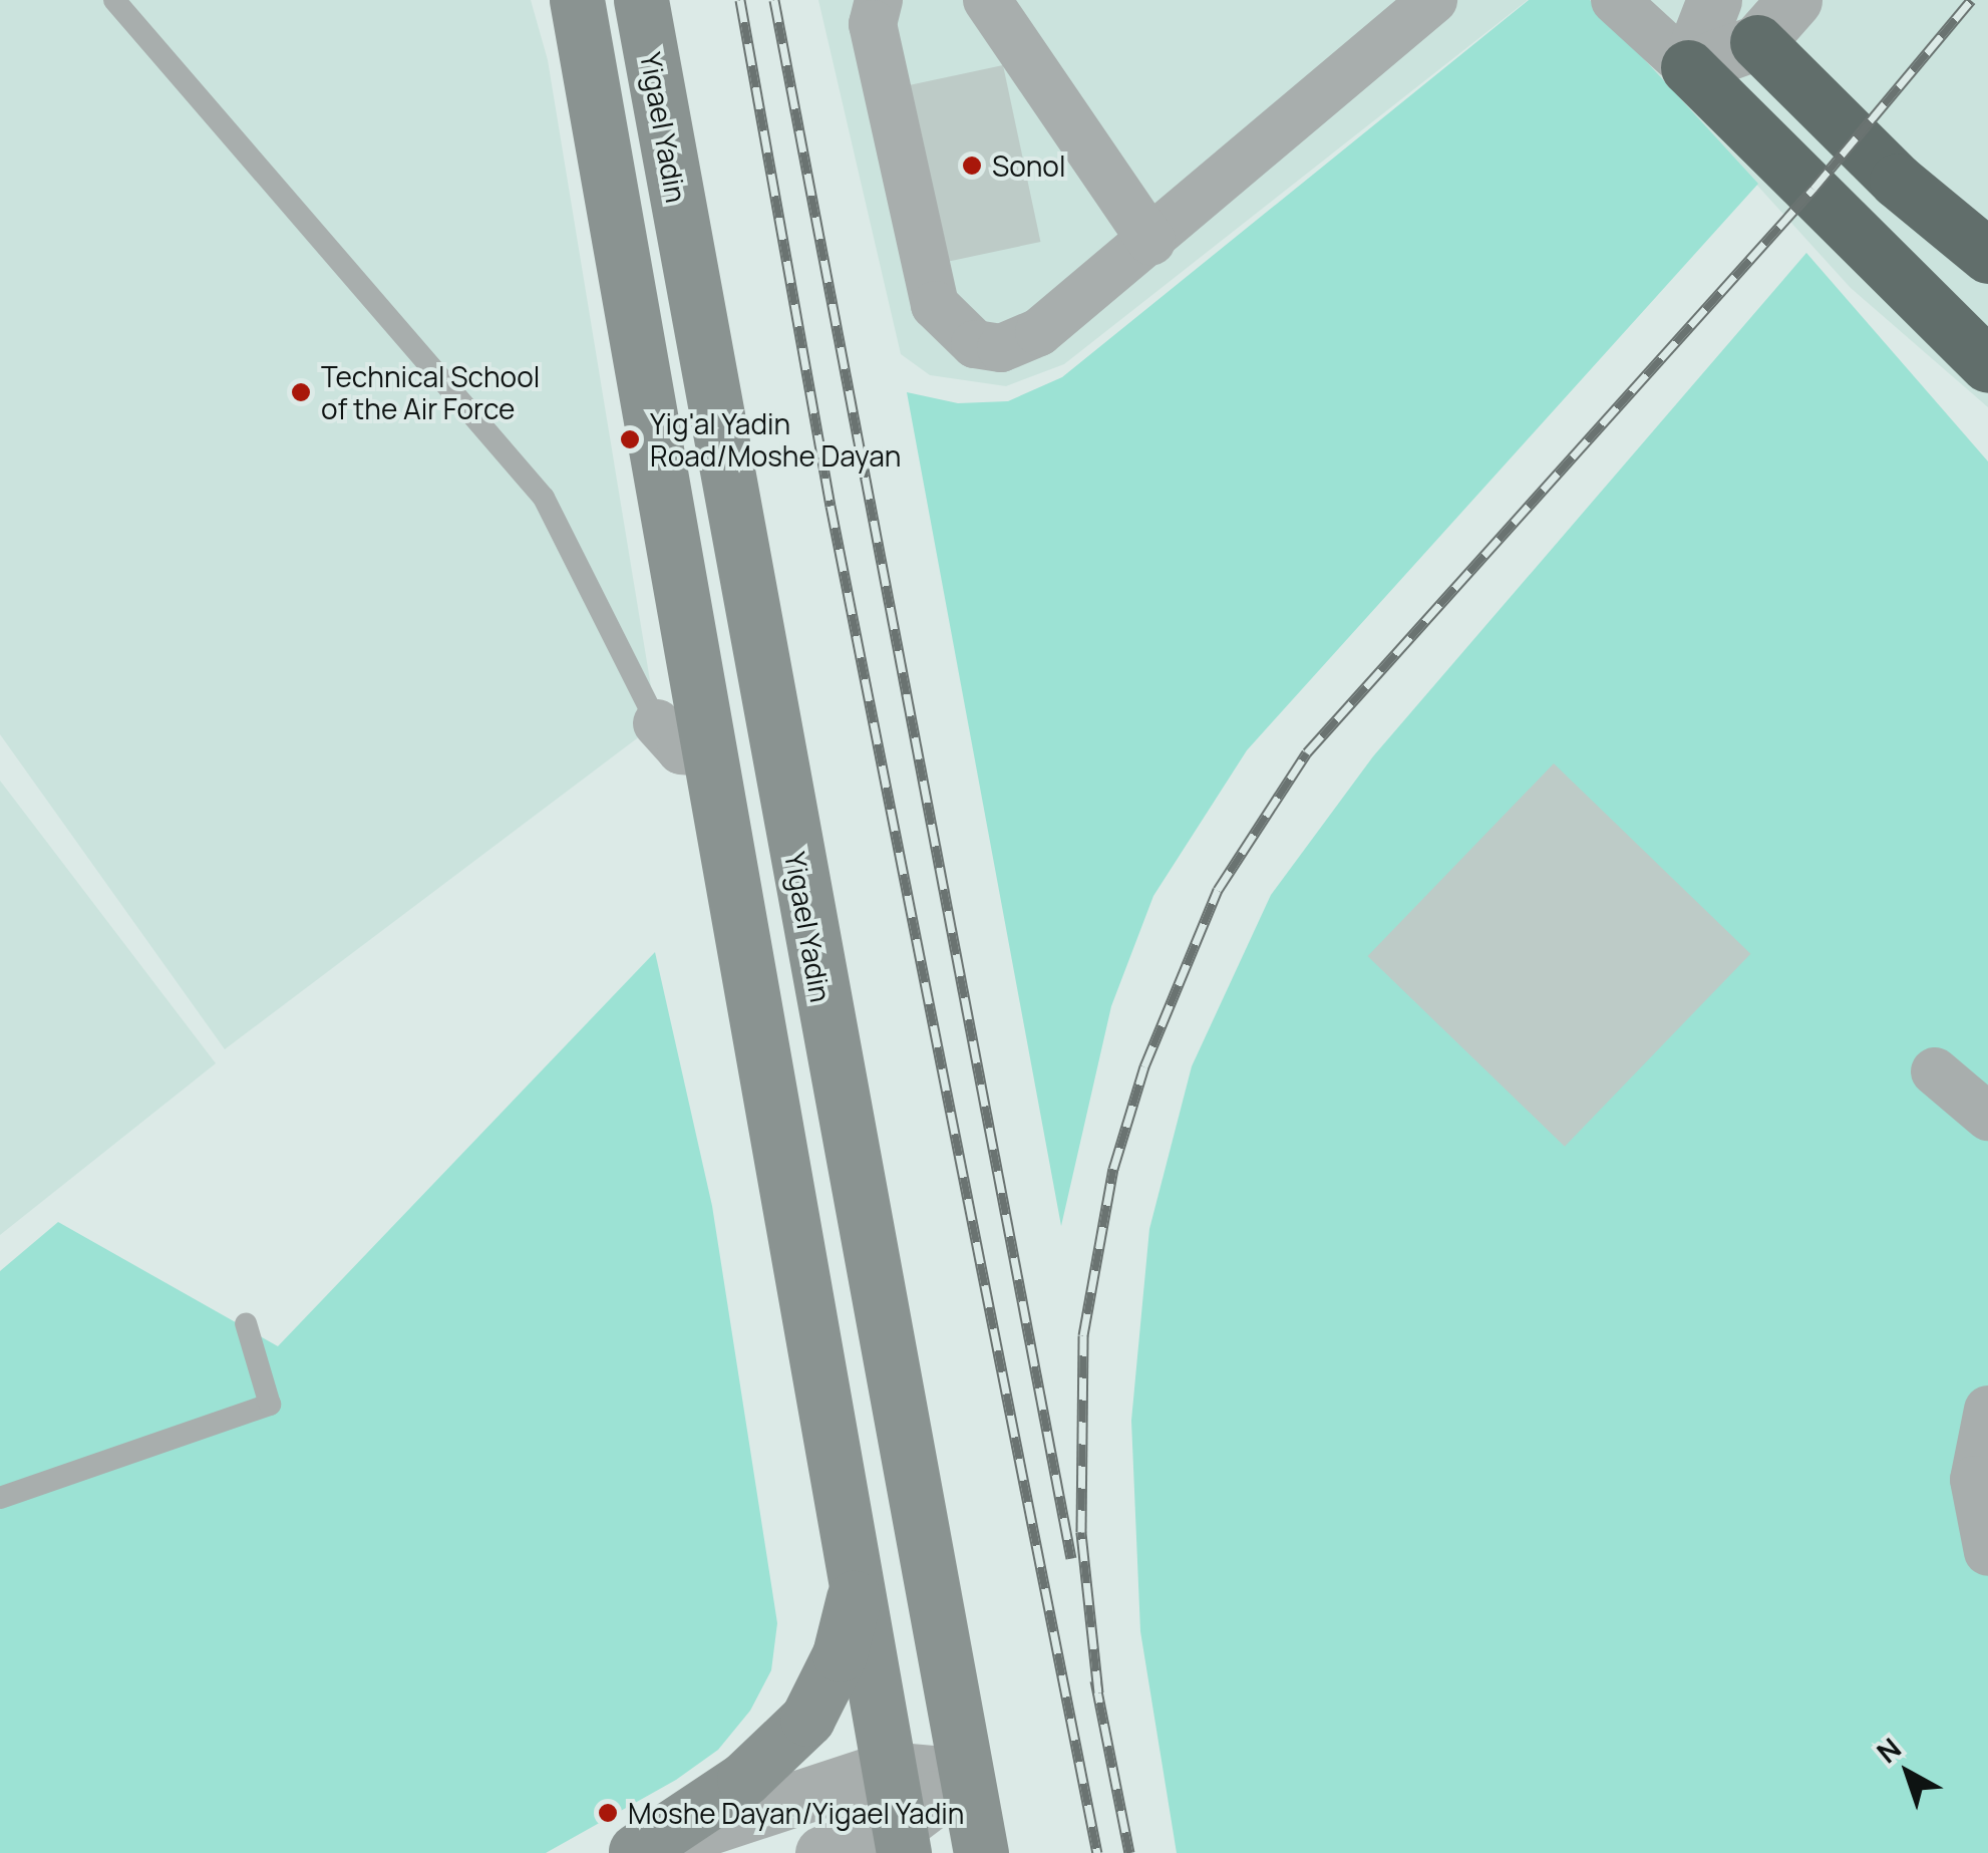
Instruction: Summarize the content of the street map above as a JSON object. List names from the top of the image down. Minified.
{"streets":{"main road":["Yigael Yadin"]},"places":["Sonol","Technical School of the Air Force","Yig'al Yadin Road/Moshe Dayan","Moshe Dayan/Yigael Yadin"],"north":"top left"}
